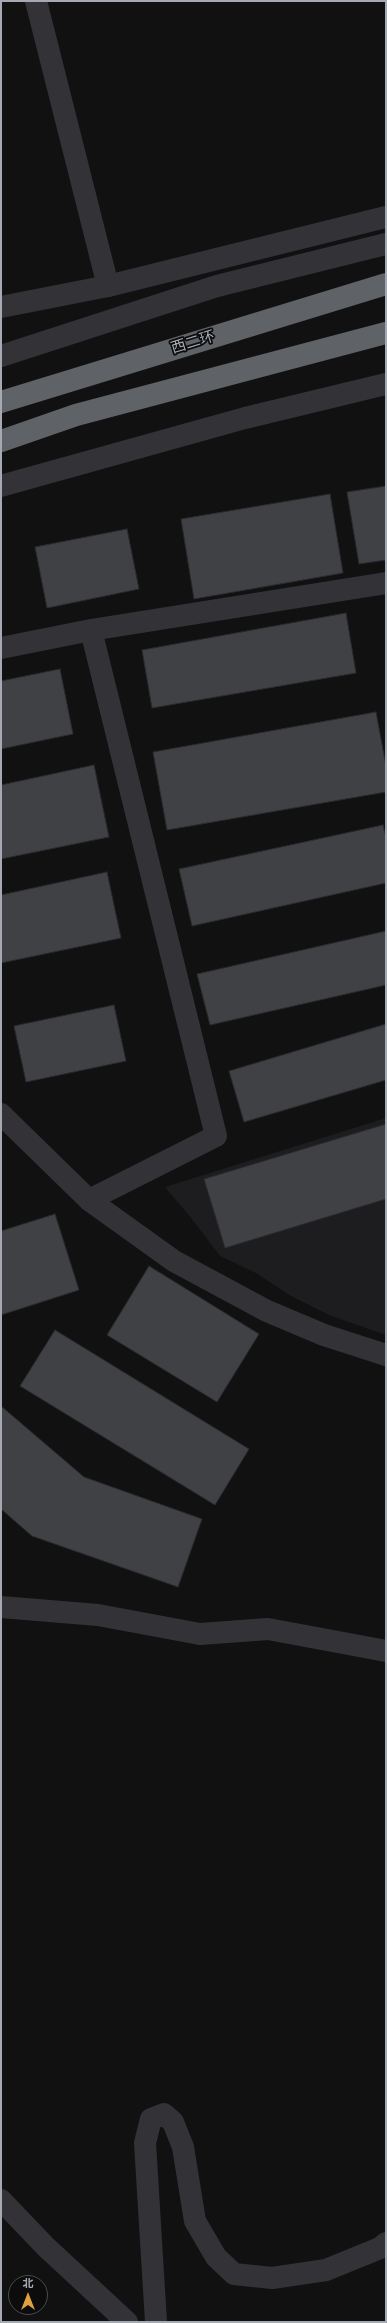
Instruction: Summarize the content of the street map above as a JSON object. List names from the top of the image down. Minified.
{"streets":{"highway":["西二环"]},"north":"top"}
